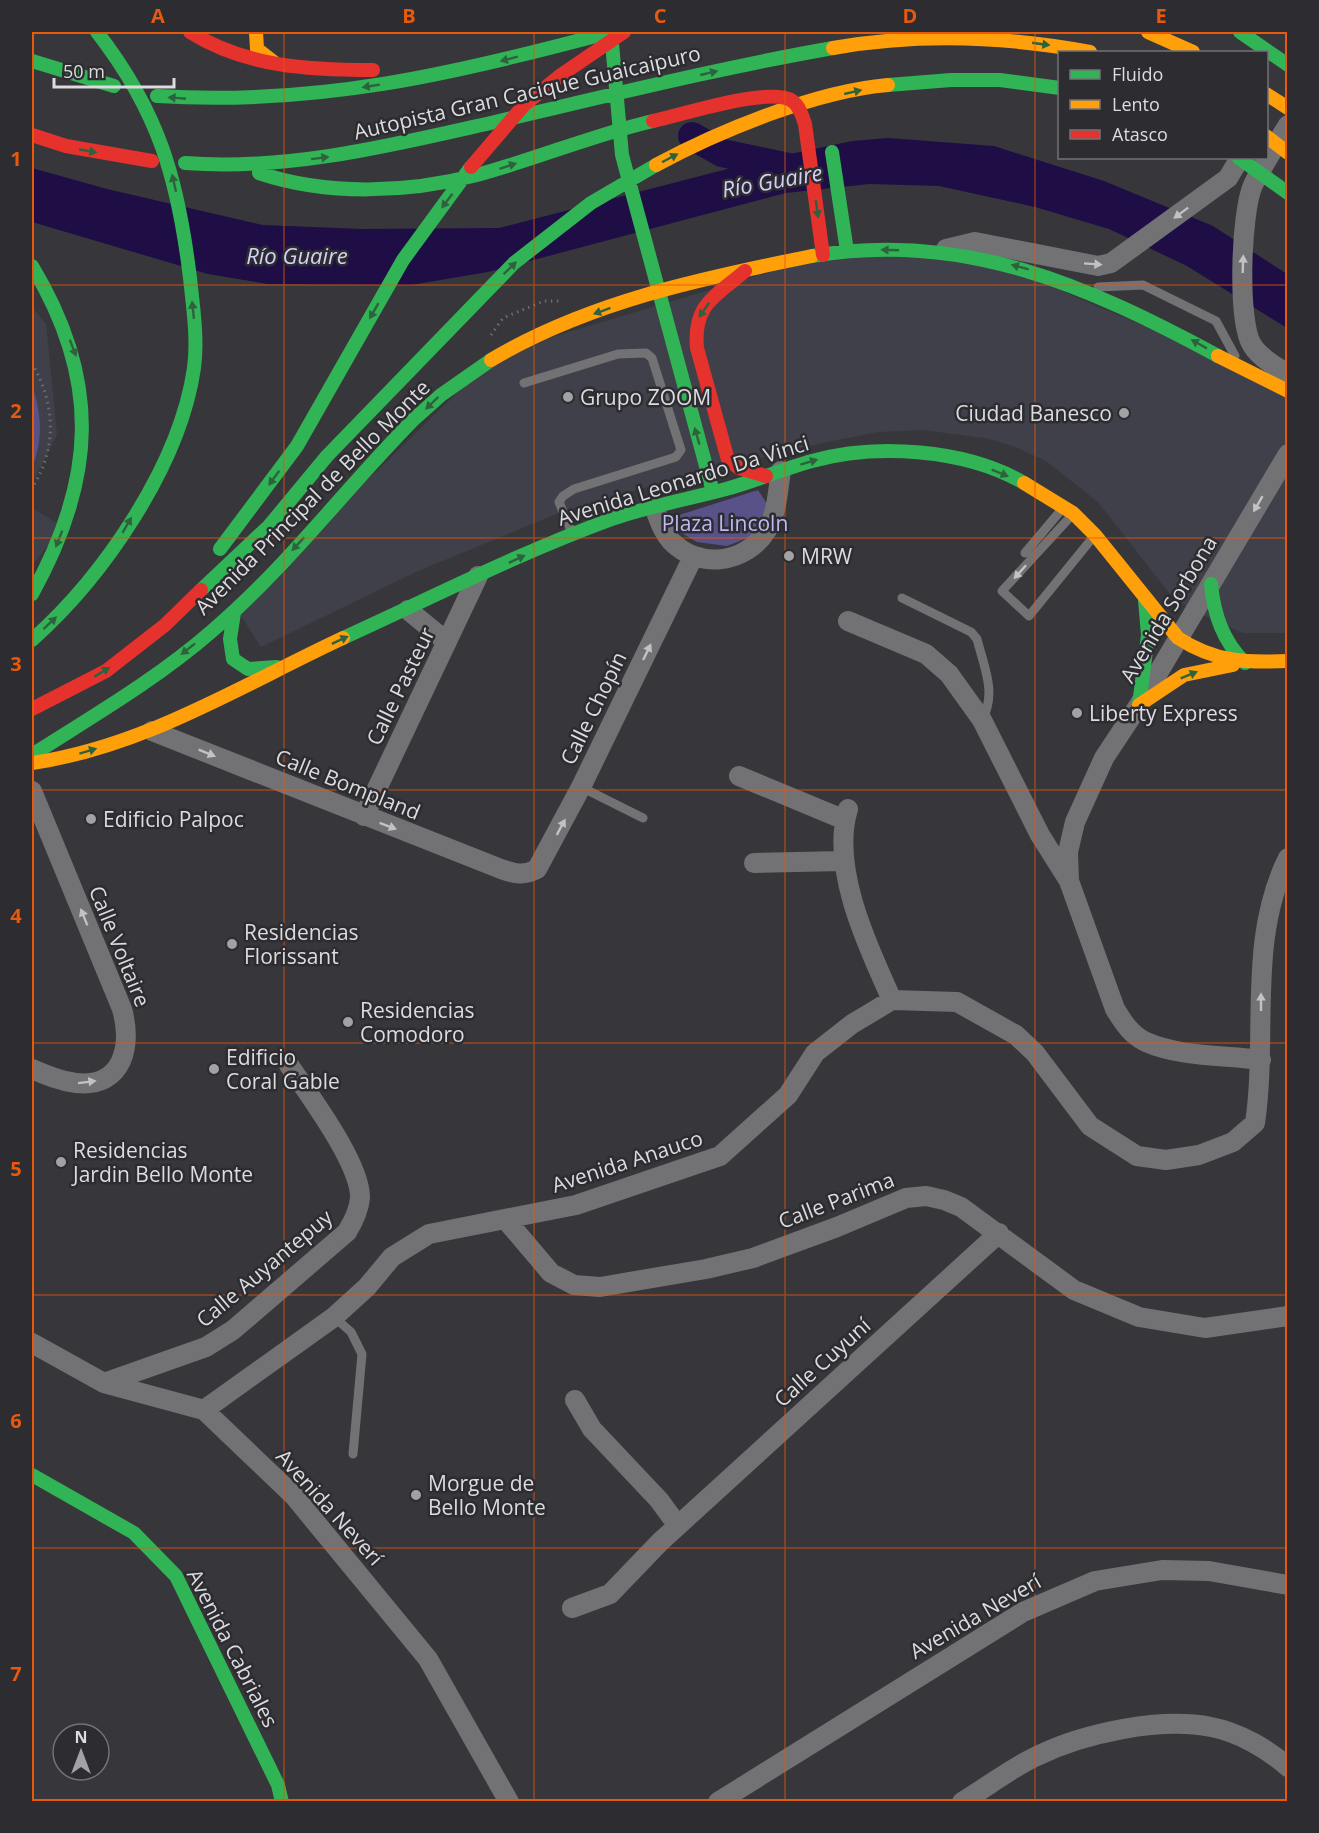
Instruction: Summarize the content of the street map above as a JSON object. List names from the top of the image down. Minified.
{"streets":{"main road":["Autopista Gran Cacique Guaicaipuro","Avenida Leonardo Da Vinci","Avenida Principal de Bello Monte","Avenida Cabriales"],"street":["Avenida Sorbona","Calle Pasteur","Calle Chopín","Calle Bompland","Calle Voltaire","Avenida Anauco","Calle Parima","Calle Auyantepuy","Calle Cuyuní","Avenida Neverí"]},"crossings":[["Avenida Leonardo Da Vinci","Avenida Sorbona"],["Avenida Leonardo Da Vinci","Calle Pasteur"],["Avenida Leonardo Da Vinci","Calle Bompland"],["Calle Pasteur","Calle Bompland"],["Calle Chopín","Calle Bompland"],["Avenida Anauco","Calle Parima"],["Avenida Anauco","Avenida Neverí"],["Calle Parima","Calle Cuyuní"],["Calle Auyantepuy","Avenida Neverí"]],"one_way":["Avenida Leonardo Da Vinci","Calle Chopín","Calle Bompland"],"water":["Río Guaire"],"parks":["Plaza Lincoln"],"places":["Grupo ZOOM","Ciudad Banesco","MRW","Liberty Express","Edificio Palpoc","Residencias Florissant","Residencias Comodoro","Edificio Coral Gable","Residencias Jardin Bello Monte","Morgue de Bello Monte"],"legend":["Fluido","Lento","Atasco"],"scale_bar":"50 m","north":"top","grid":{"columns":["A","B","C","D","E"],"rows":["1","2","3","4","5","6","7"]}}
